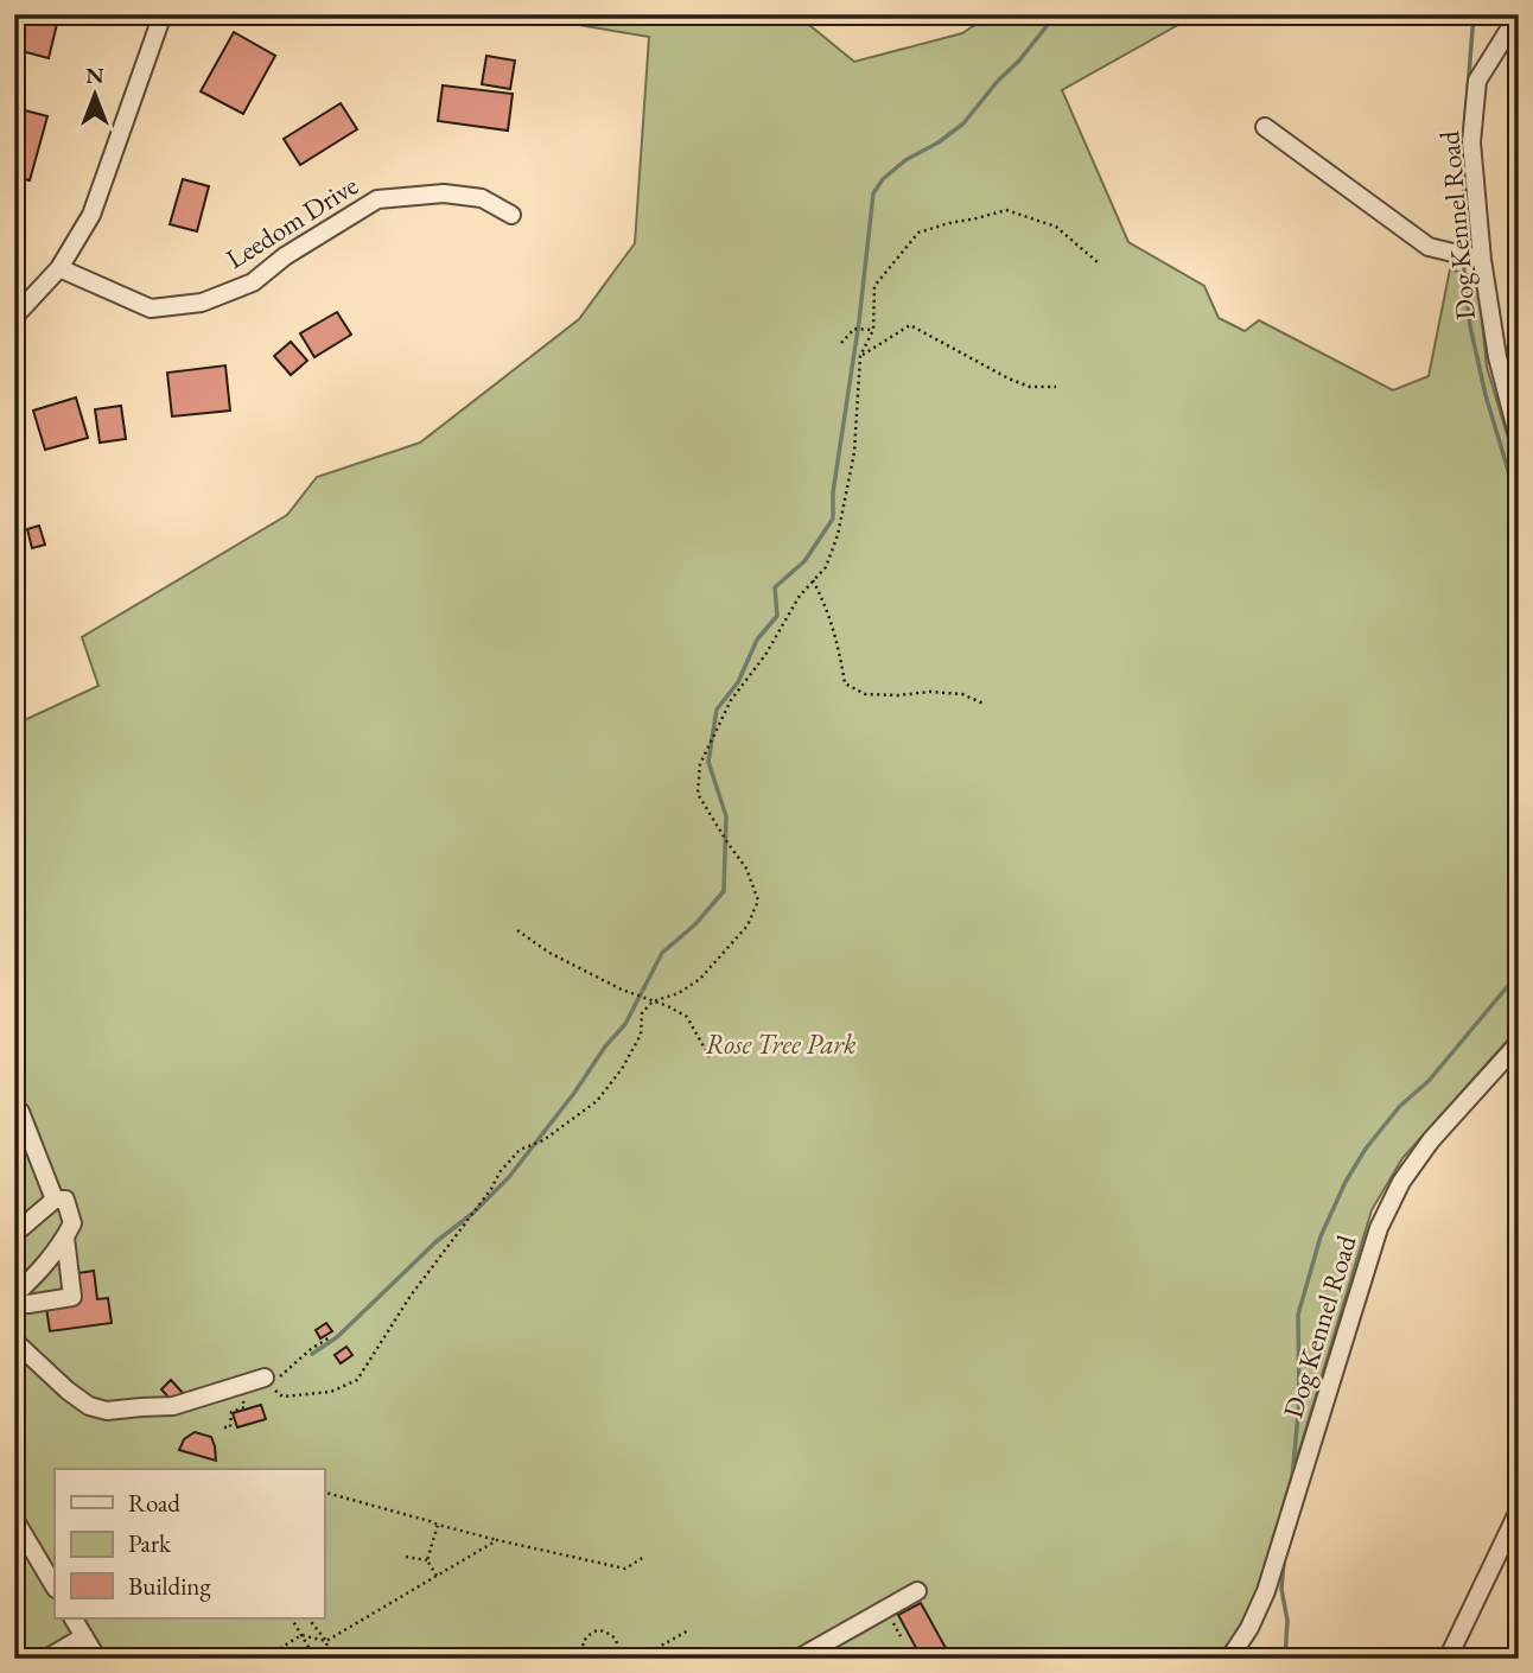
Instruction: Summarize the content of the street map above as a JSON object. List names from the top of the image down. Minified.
{"streets":{"street":["Leedom Drive","Dog Kennel Road"]},"parks":["Rose Tree Park"],"legend":["Road","Park","Building"],"north":"top"}
